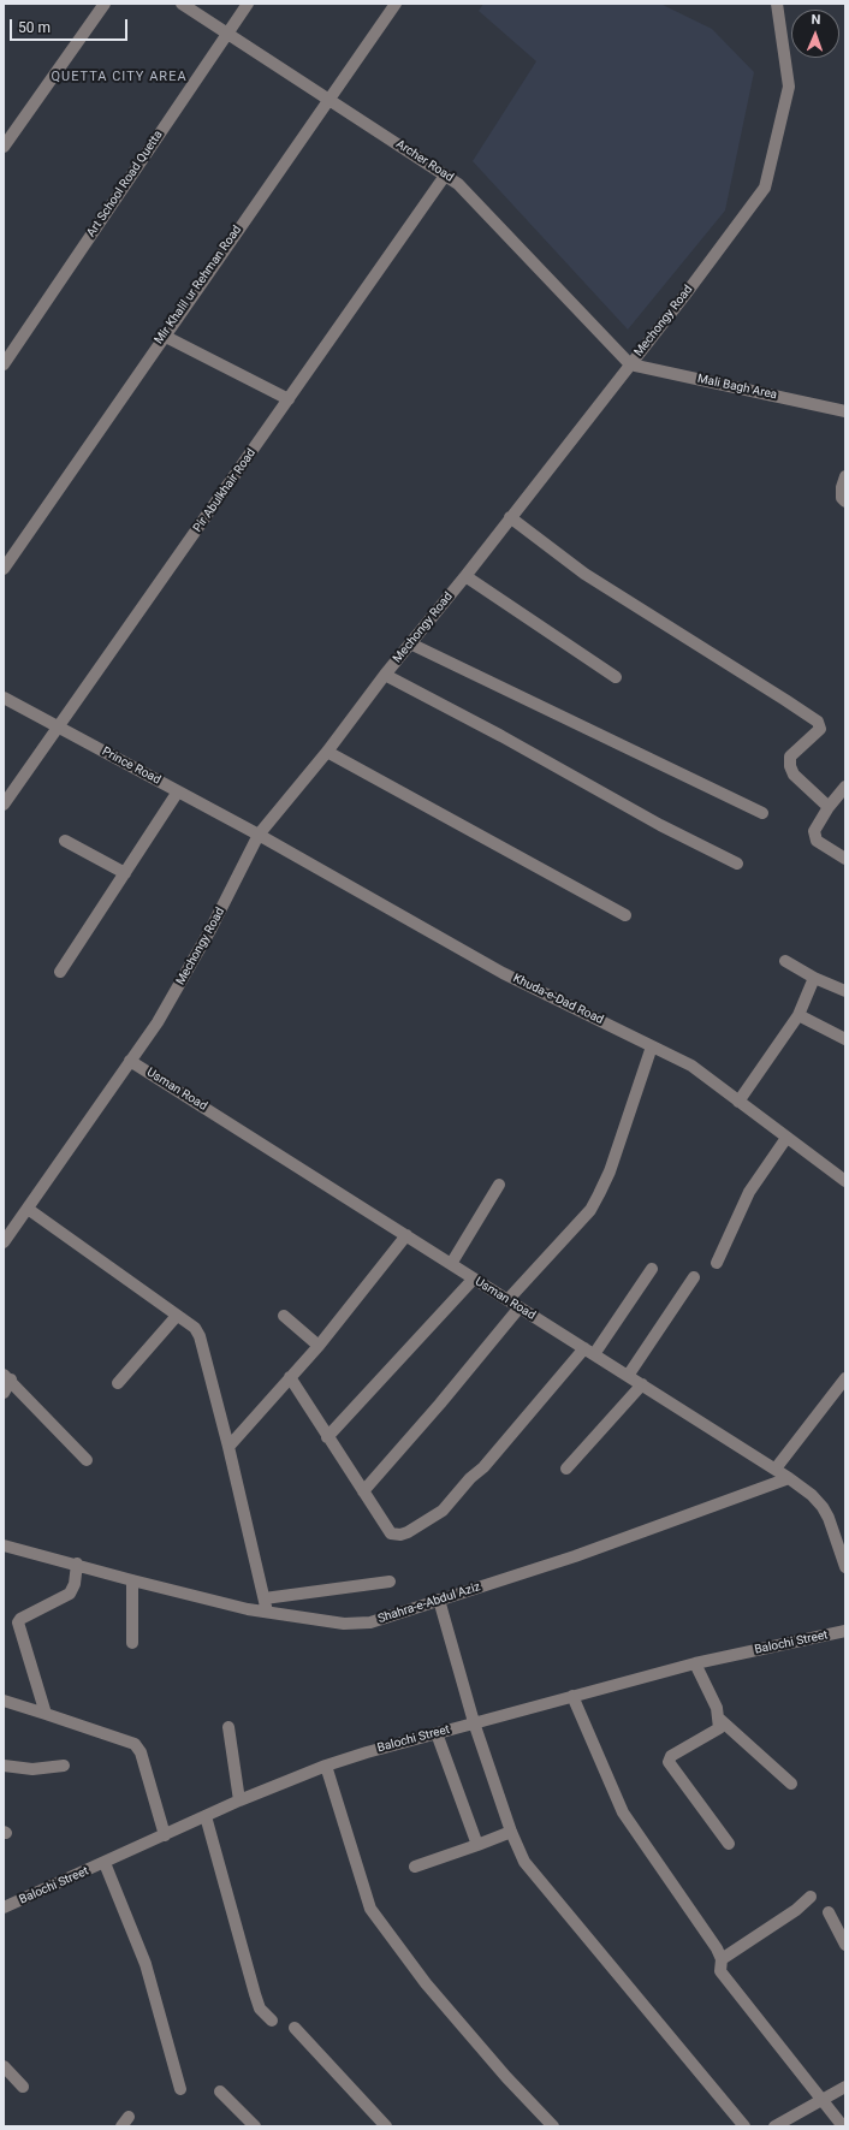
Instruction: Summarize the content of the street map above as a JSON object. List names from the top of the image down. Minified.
{"streets":{"street":["Archer Road","Art School Road Quetta","Mir Khalil ur Rehman Road","Mechongy Road","Mali Bagh Area","Pir Abulkhair Road","Prince Road","Khuda-e-Dad Road","Usman Road","Shahra-e-Abdul Aziz","Balochi Street"]},"crossings":[["Archer Road","Art School Road Quetta"],["Archer Road","Mir Khalil ur Rehman Road"],["Archer Road","Mechongy Road"],["Archer Road","Mali Bagh Area"],["Archer Road","Pir Abulkhair Road"],["Mechongy Road","Mali Bagh Area"],["Mechongy Road","Prince Road"],["Mechongy Road","Khuda-e-Dad Road"],["Mechongy Road","Usman Road"],["Pir Abulkhair Road","Prince Road"],["Prince Road","Khuda-e-Dad Road"],["Usman Road","Shahra-e-Abdul Aziz"]],"districts":["QUETTA CITY AREA"],"scale_bar":"50 m","north":"top"}
